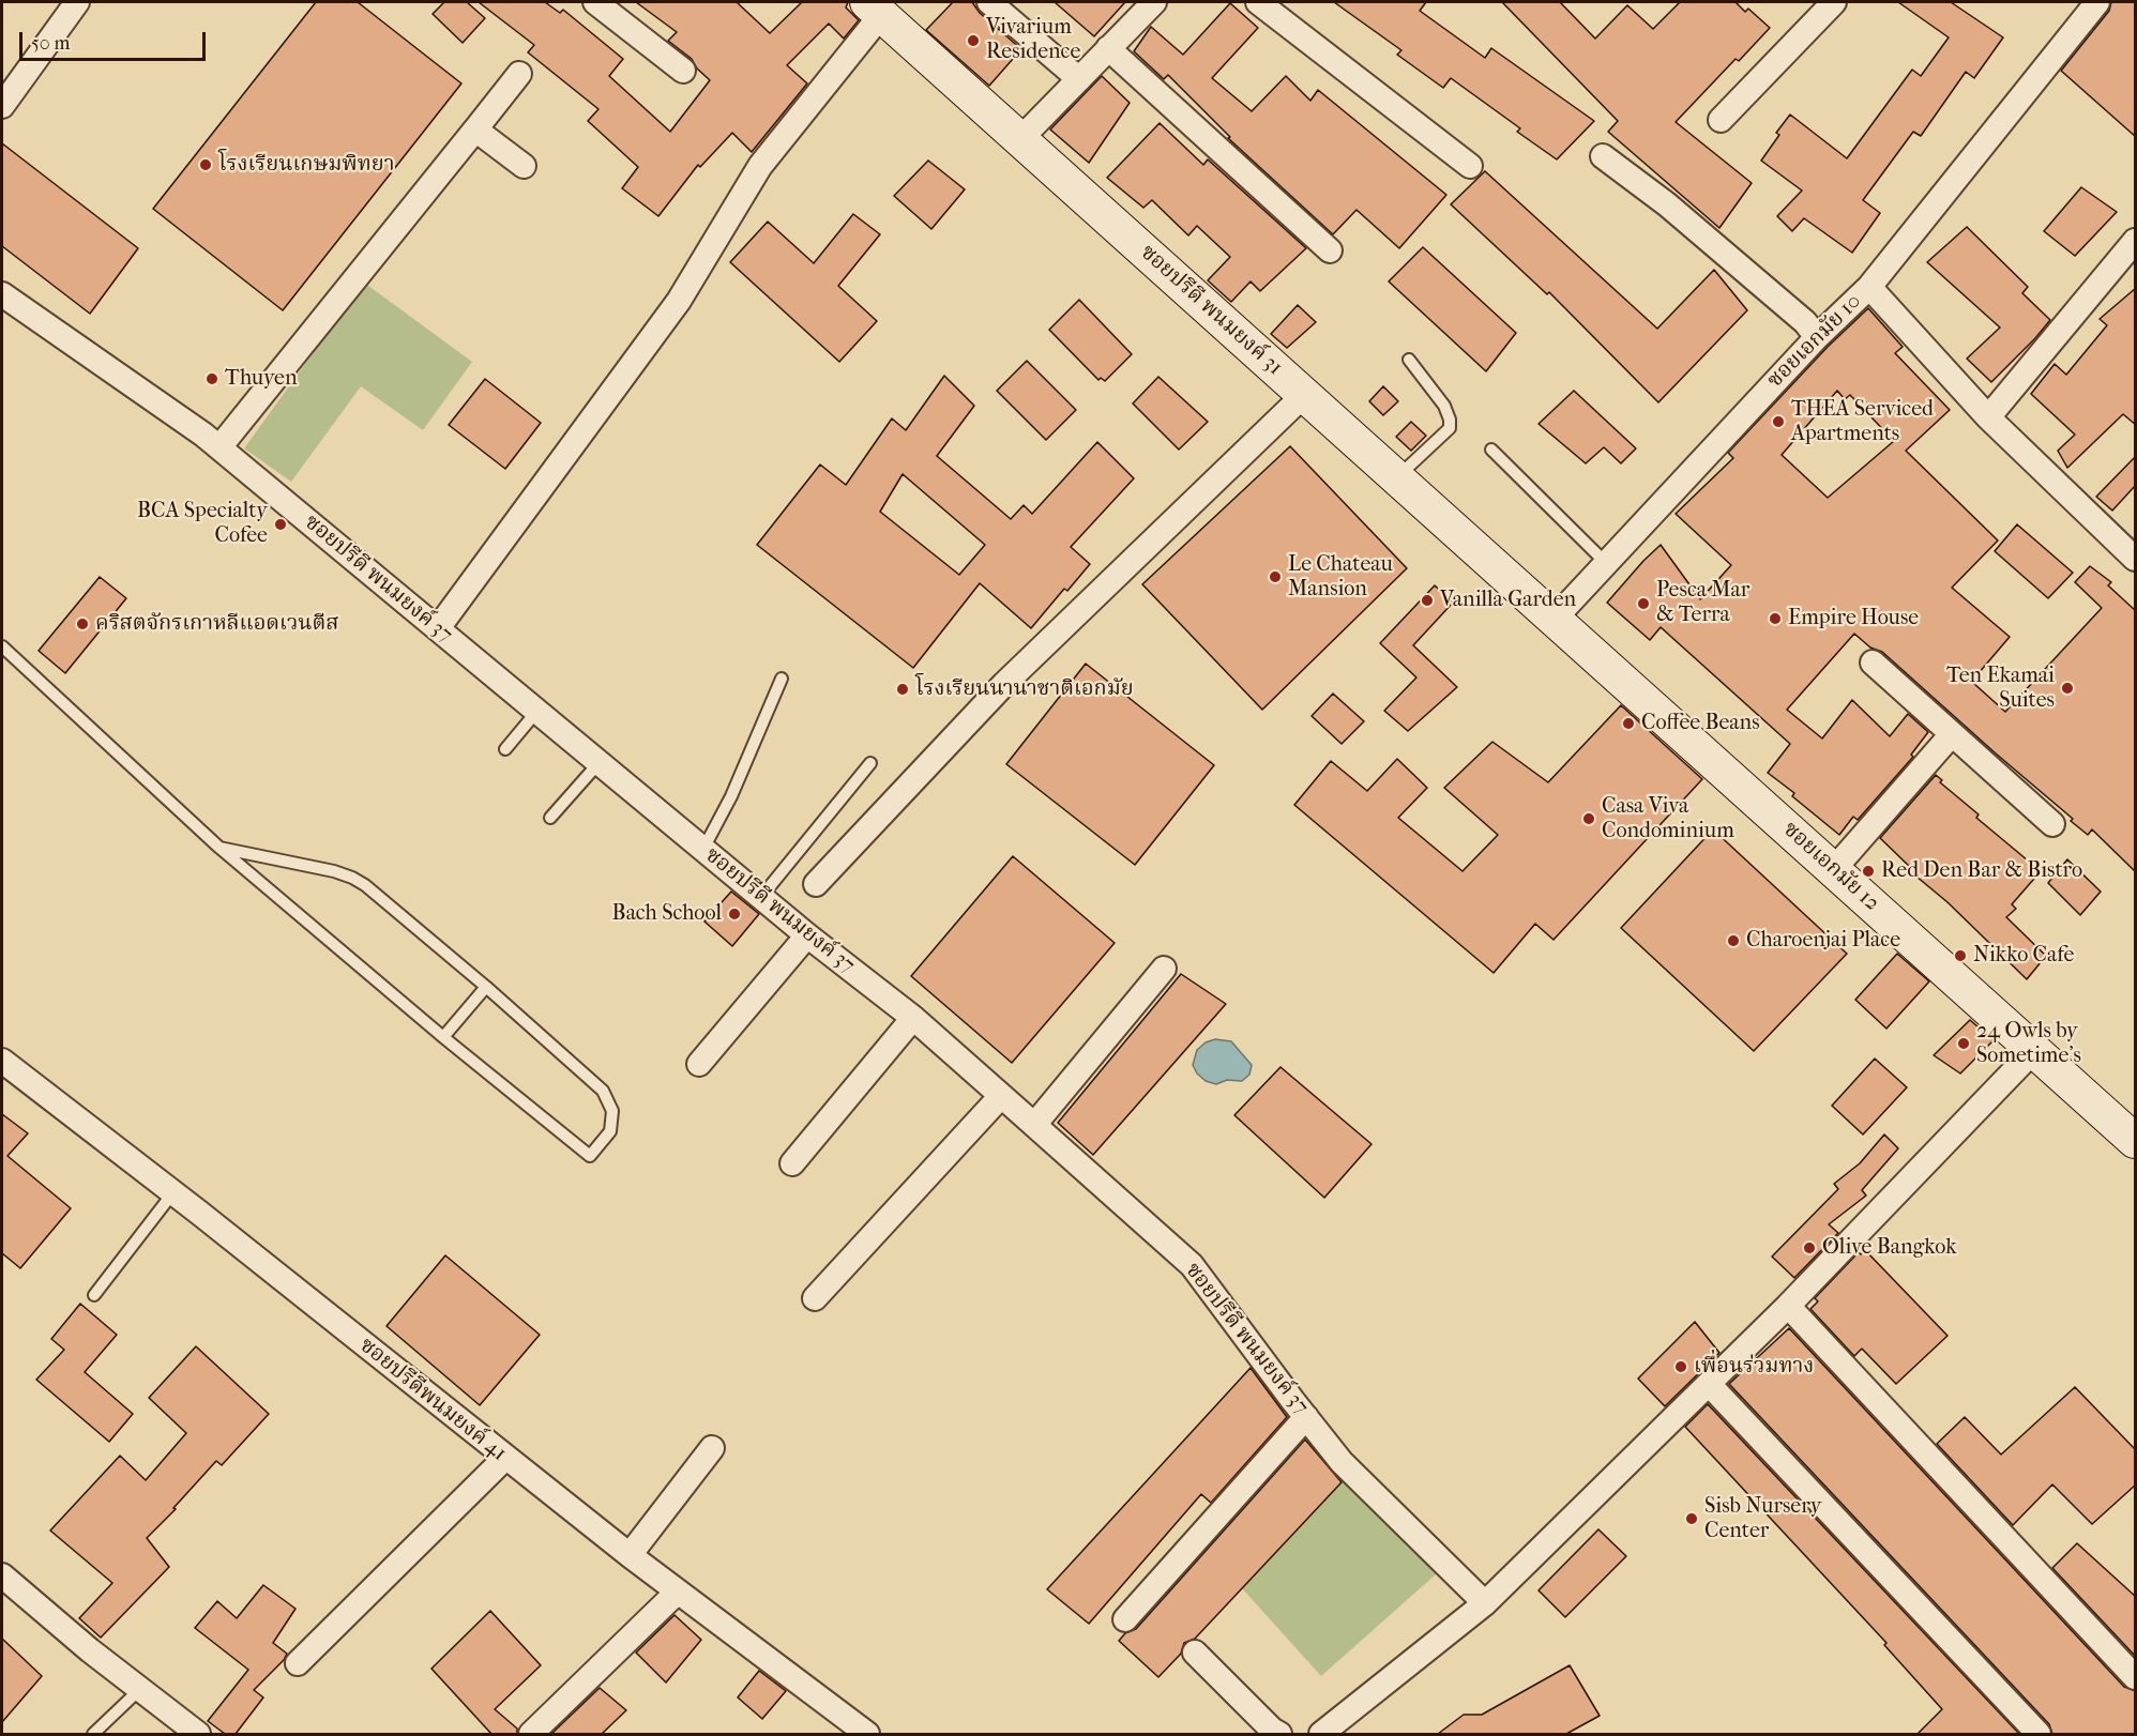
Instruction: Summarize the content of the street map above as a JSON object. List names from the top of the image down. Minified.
{"streets":{"street":["ซอยปรีดี พนมยงค์ 31","ซอยเอกมัย 10","ซอยปรีดี พนมยงค์ 37","ซอยเอกมัย 12","ซอยปรีดีพนมยงค์ 41"]},"crossings":[["ซอยปรีดี พนมยงค์ 31","ซอยเอกมัย 10"],["ซอยปรีดี พนมยงค์ 31","ซอยเอกมัย 12"],["ซอยเอกมัย 10","ซอยเอกมัย 12"]],"places":["Vivarium Residence","โรงเรียนเกษมพิทยา","Thuyen","THEA Serviced Apartments","BCA Specialty Cofee","Le Chateau Mansion","Vanilla Garden","Pesca Mar & Terra","Empire House","คริสตจักรเกาหลีแอดเวนตีส","Ten Ekamai Suites","โรงเรียนนานาชาติเอกมัย","Coffee Beans","Casa Viva Condominium","Red Den Bar & Bistro","Bach School","Charoenjai Place","Nikko Cafe","24 Owls by Sometime's","Olive Bangkok","เพื่อนร่วมทาง","Sisb Nursery Center"],"scale_bar":"50 m"}
